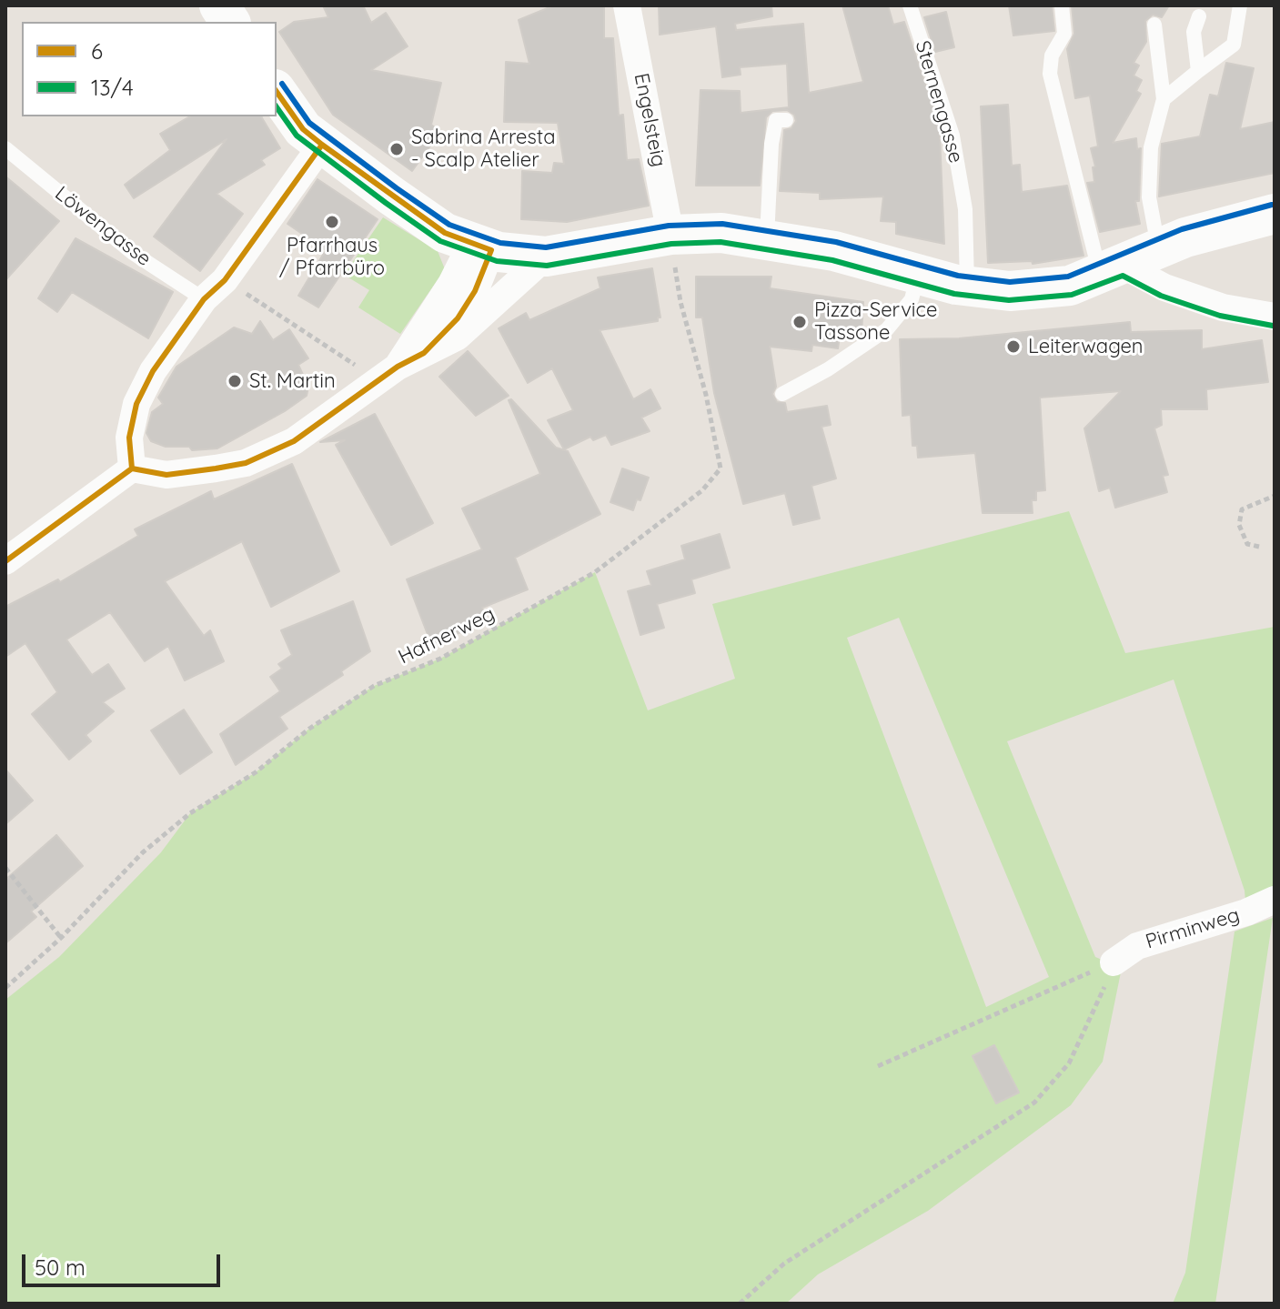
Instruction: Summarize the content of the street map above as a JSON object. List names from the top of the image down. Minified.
{"streets":{"street":["Engelsteig","Pirminweg"],"lane":["Sternengasse","Löwengasse"],"path":["Hafnerweg"]},"crossings":[["Engelsteig","Hafnerweg"]],"places":["Sabrina Arresta - Scalp Atelier","Pfarrhaus / Pfarrbüro","Pizza-Service Tassone","Leiterwagen","St. Martin"],"lines":["transit line 6","transit line 13/4"],"legend":["6","13/4"],"scale_bar":"50 m"}
